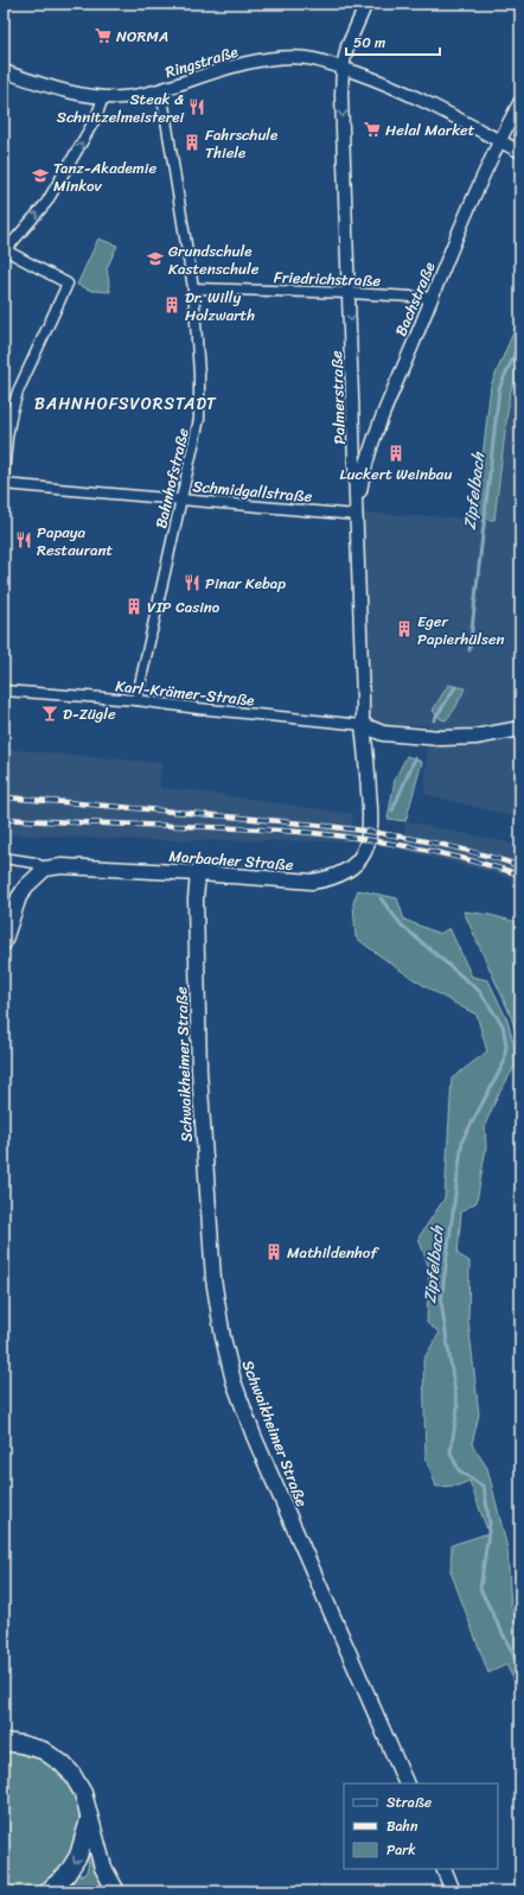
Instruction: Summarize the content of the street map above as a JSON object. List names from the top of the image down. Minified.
{"streets":{"main road":["Marbacher Straße","Schwaikheimer Straße"],"street":["Ringstraße","Friedrichstraße","Bachstraße","Palmerstraße","Bahnhofstraße","Schmidgallstraße","Karl-Krämer-Straße"]},"crossings":[["Ringstraße","Bachstraße"],["Ringstraße","Palmerstraße"],["Ringstraße","Bahnhofstraße"],["Friedrichstraße","Bachstraße"],["Friedrichstraße","Palmerstraße"],["Friedrichstraße","Bahnhofstraße"],["Bachstraße","Palmerstraße"],["Bachstraße","Schmidgallstraße"],["Palmerstraße","Schmidgallstraße"],["Palmerstraße","Karl-Krämer-Straße"],["Palmerstraße","Marbacher Straße"],["Bahnhofstraße","Schmidgallstraße"],["Bahnhofstraße","Karl-Krämer-Straße"],["Karl-Krämer-Straße","Marbacher Straße"],["Marbacher Straße","Schwaikheimer Straße"]],"one_way":["Palmerstraße"],"districts":["BAHNHOFSVORSTADT"],"water":["Zipfelbach"],"places":{"supermarket":["NORMA","Helal Market"],"restaurant":["Steak & Schnitzelmeisterei","Papaya Restaurant","Pinar Kebap"],"building":["Fahrschule Thiele","Dr. Willy Holzwarth","Luckert Weinbau","VIP Casino","Eger Papierhülsen","Mathildenhof"],"school or university":["Tanz-Akademie Minkov","Grundschule Kastenschule"],"bar":["D-Zügle"]},"legend":["Straße","Bahn","Park"],"scale_bar":"50 m"}
